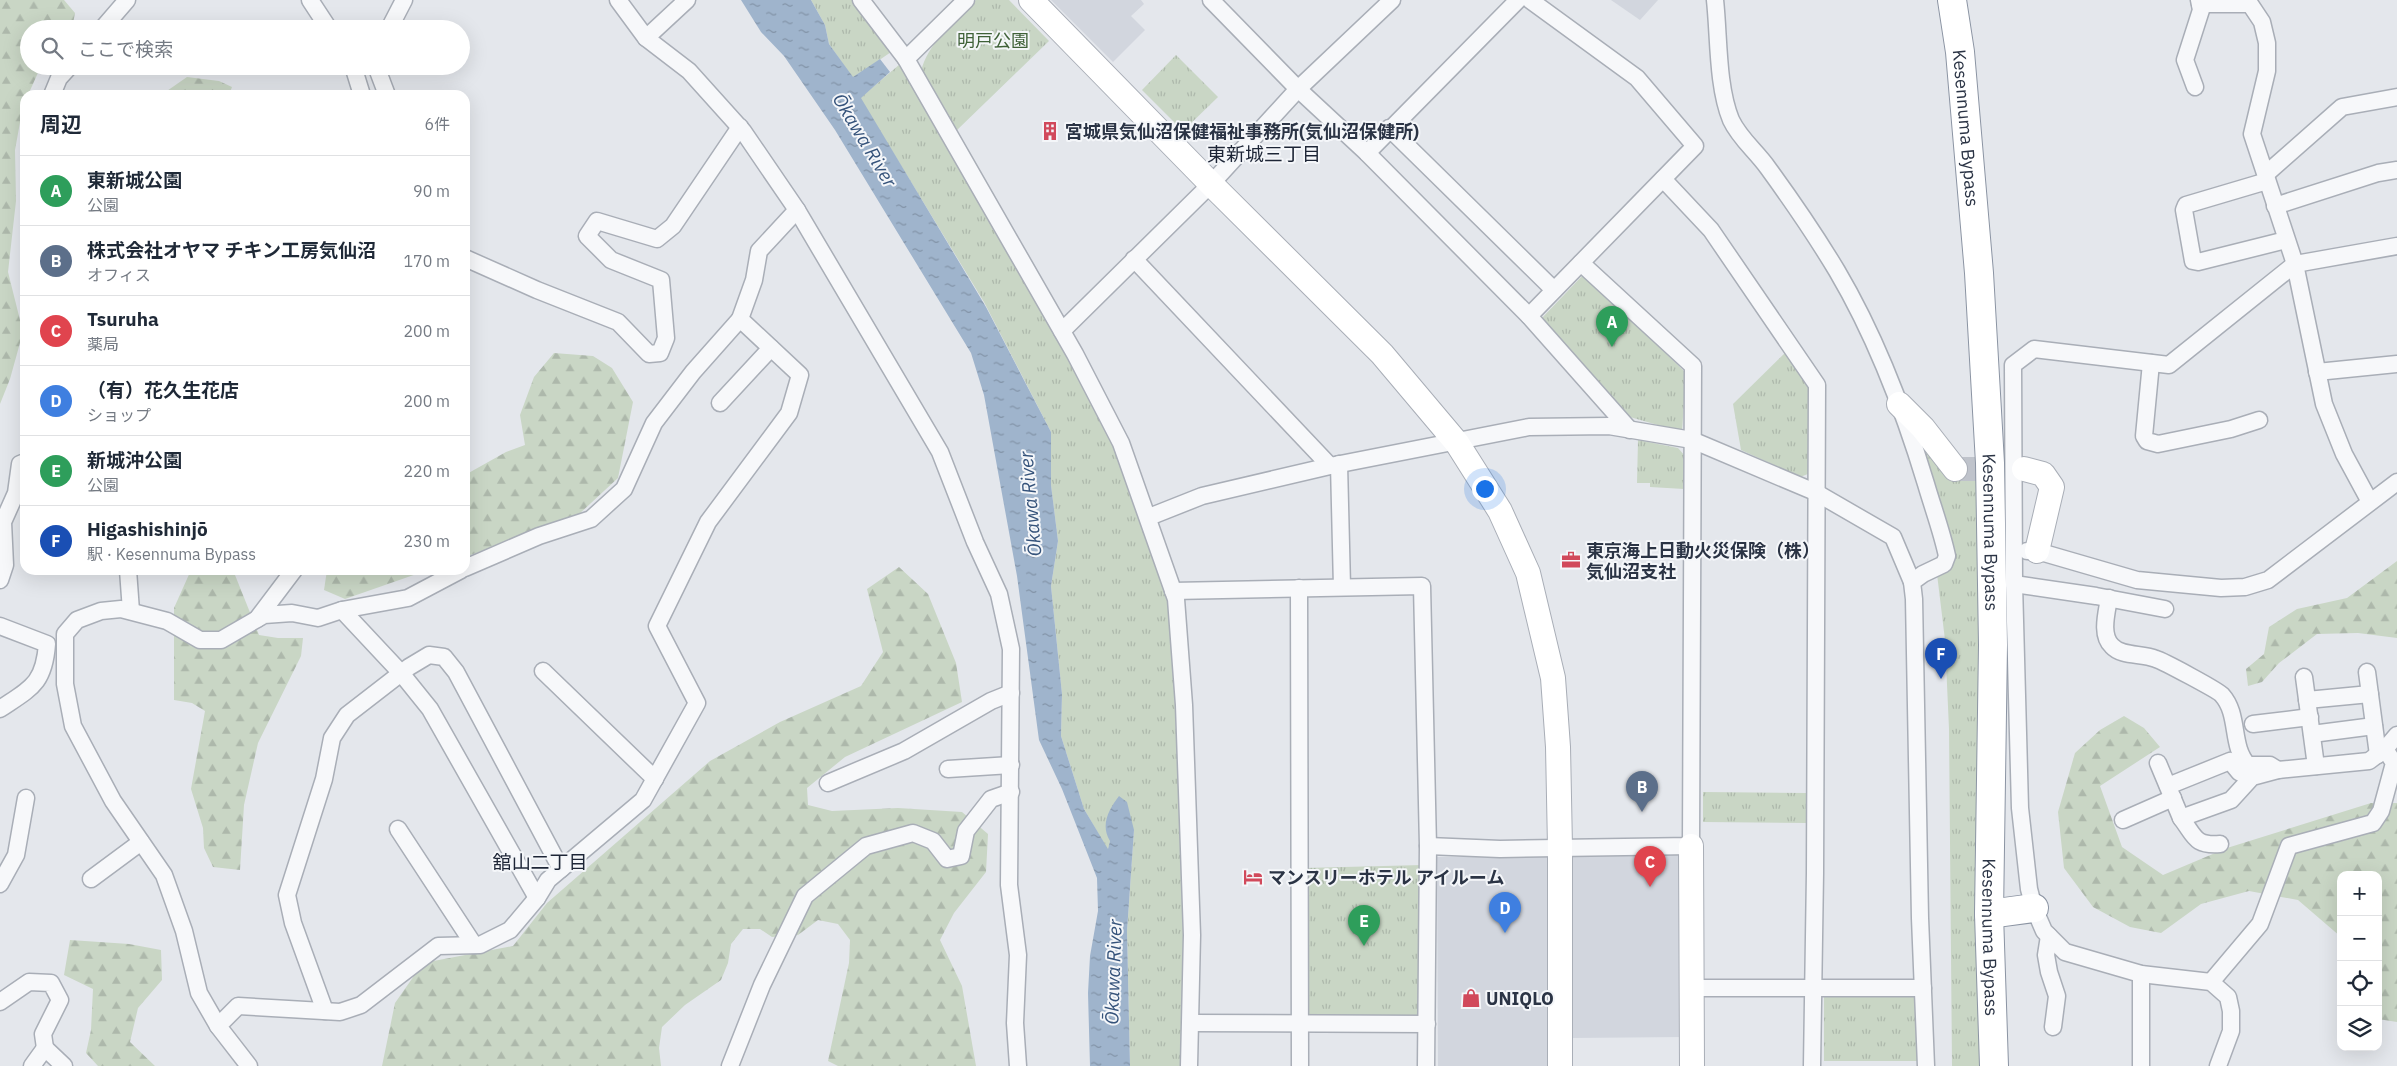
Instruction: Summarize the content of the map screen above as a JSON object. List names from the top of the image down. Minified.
{"streets":{"highway":["Kesennuma Bypass"]},"districts":["東新城三丁目","舘山二丁目"],"water":["Ōkawa River"],"parks":["明戸公園"],"places":{"building":["宮城県気仙沼保健福祉事務所(気仙沼保健所)"],"office":["東京海上日動火災保険（株） 気仙沼支社"],"hotel":["マンスリーホテル アイルーム"],"shop":["UNIQLO"]},"page":{"search":"ここで検索","heading":["周辺","6件"],"list":[{"mark":"A","name":"東新城公園","note":"公園","value":"90 m"},{"mark":"B","name":"株式会社オヤマ チキン工房気仙沼","note":"オフィス","value":"170 m"},{"mark":"C","name":"Tsuruha","note":"薬局","value":"200 m"},{"mark":"D","name":"（有）花久生花店","note":"ショップ","value":"200 m"},{"mark":"E","name":"新城沖公園","note":"公園","value":"220 m"},{"mark":"F","name":"Higashishinjō","note":"駅 · Kesennuma Bypass","value":"230 m"}],"pins":["A","F","B","C","D","E"],"map_buttons":["+","−"]}}
